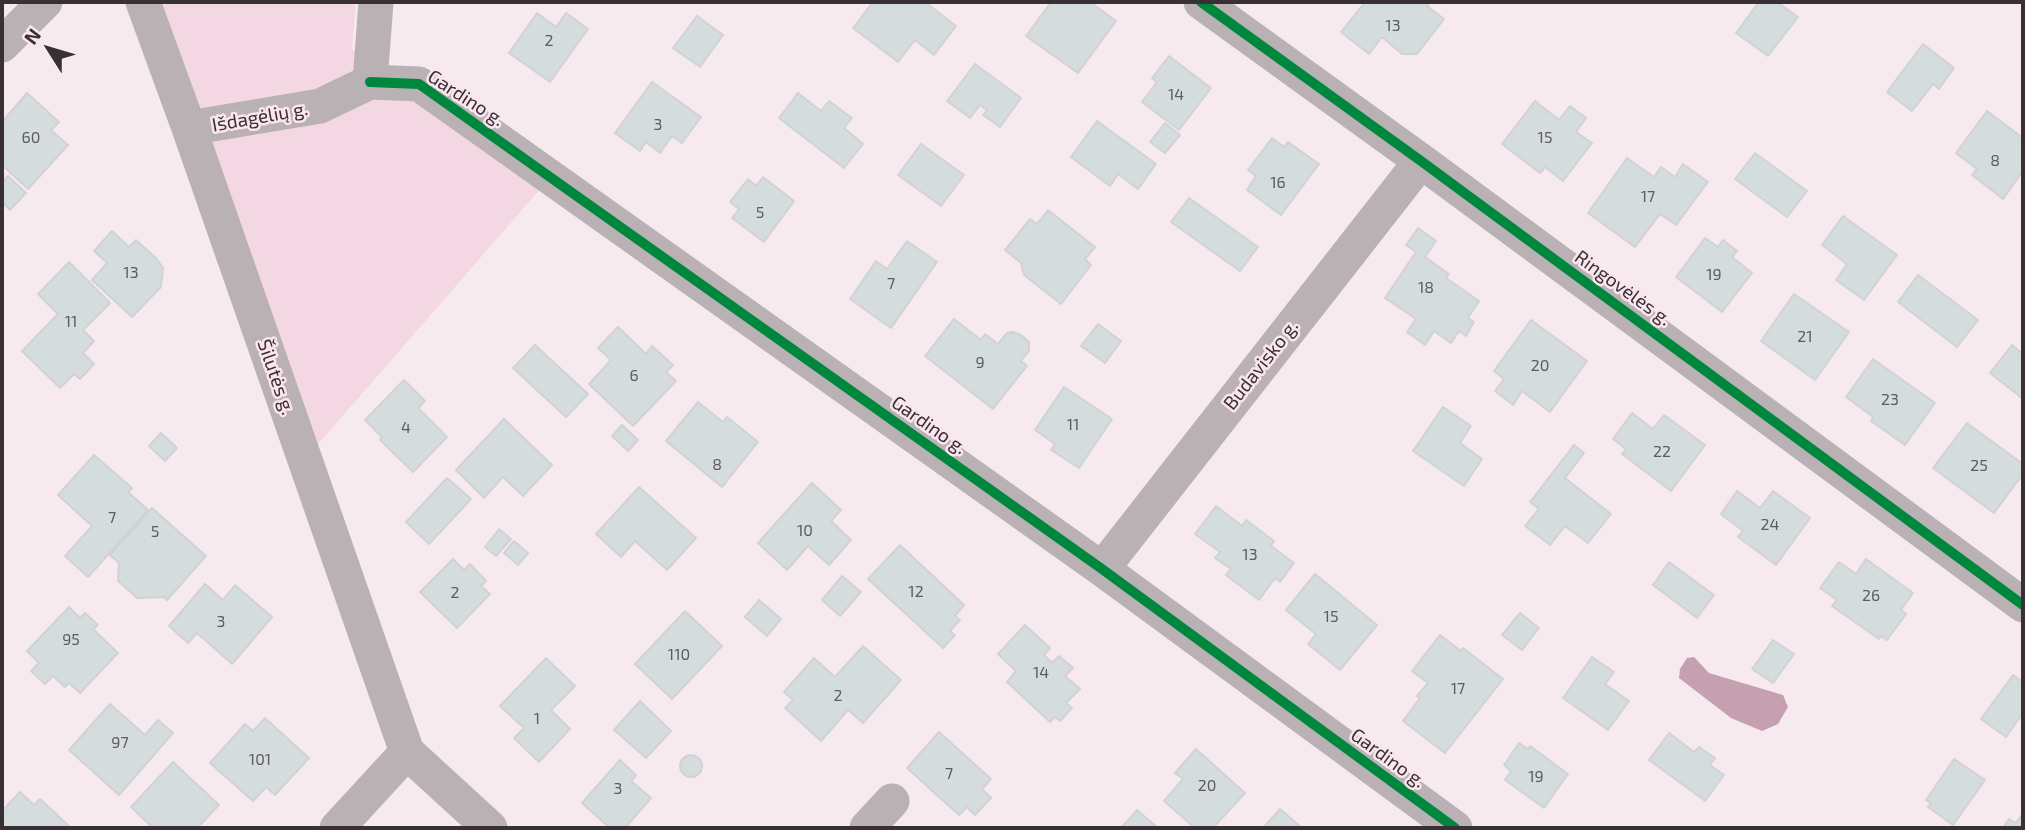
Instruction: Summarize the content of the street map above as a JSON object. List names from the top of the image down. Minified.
{"streets":{"street":["Gardino g.","Išdagėlių g.","Ringovėlės g.","Budavisko g.","Šilutės g."]},"crossings":[["Gardino g.","Išdagėlių g."],["Gardino g.","Budavisko g."],["Išdagėlių g.","Šilutės g."],["Ringovėlės g.","Budavisko g."]],"house_numbers":["13","2","14","3","60","15","8","16","17","5","13","19","7","18","11","21","9","20","6","23","11","4","22","8","25","7","24","10","5","13","12","2","26","15","3","95","110","14","17","2","1","97","101","7","19","20","3"],"north":"top left"}
